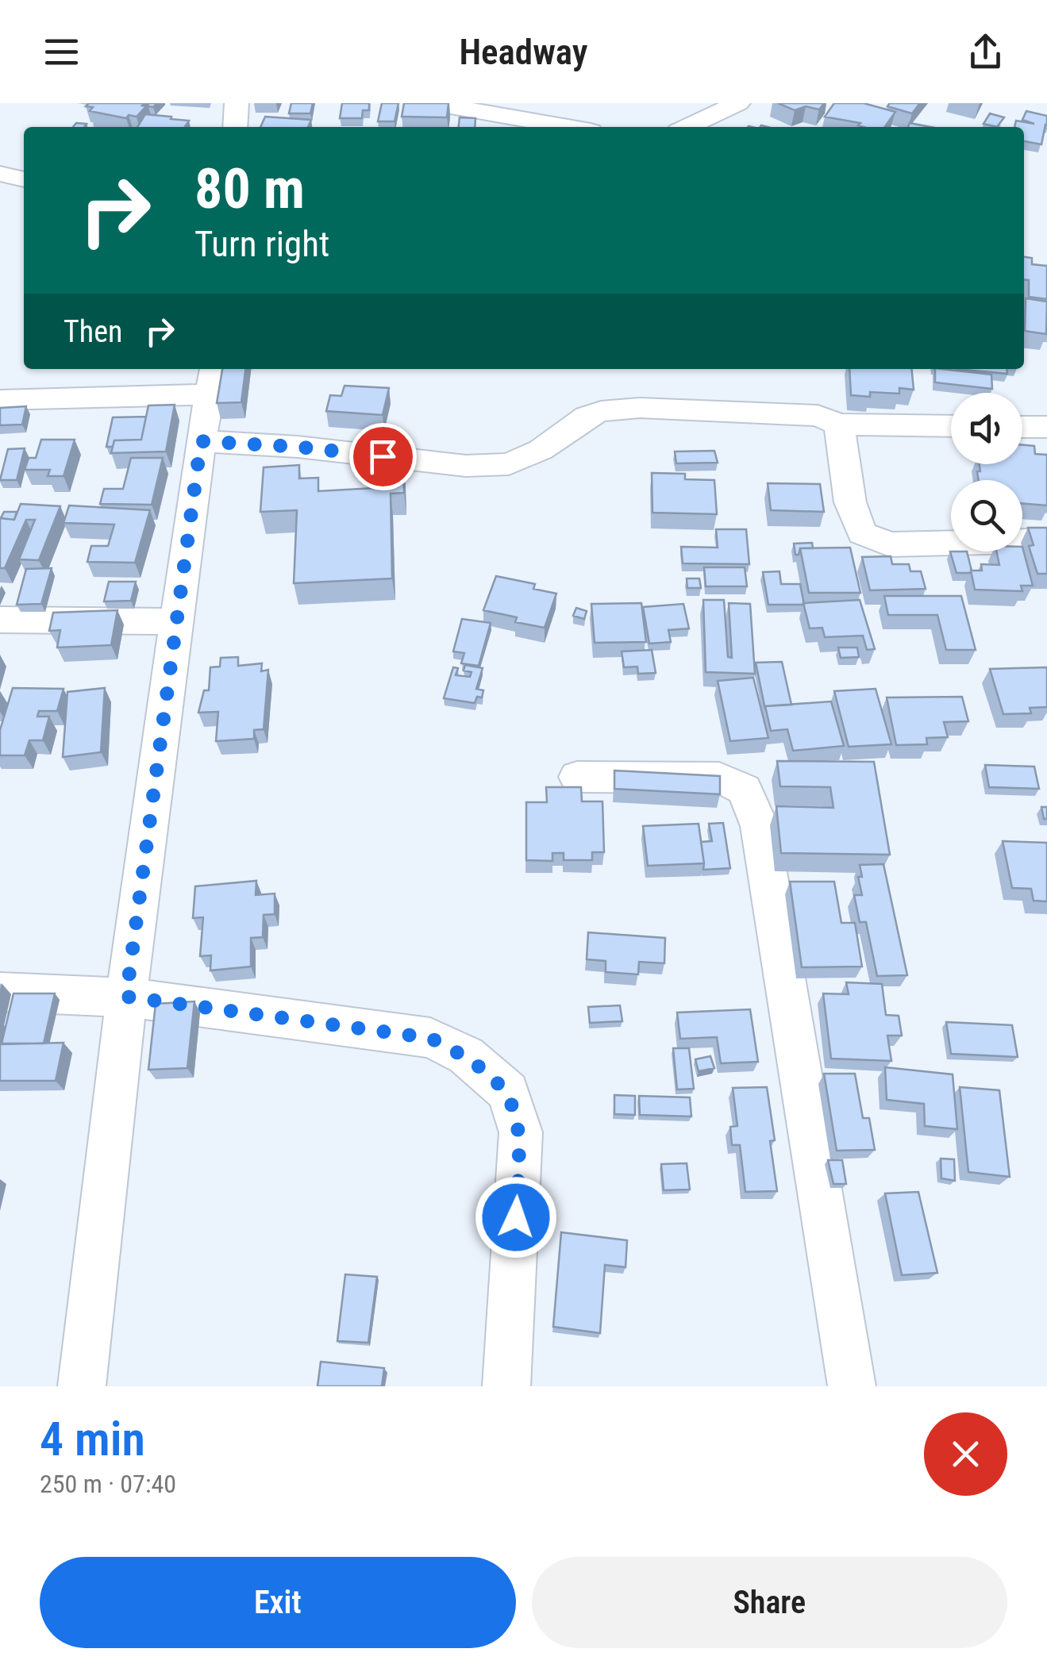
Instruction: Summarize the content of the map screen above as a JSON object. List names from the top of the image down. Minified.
{"page":{"header":"Headway","turn":["80 m","Turn right"],"then":"Then","heading":["4 min","250 m · 07:40"],"buttons":["Exit","Share"]}}
